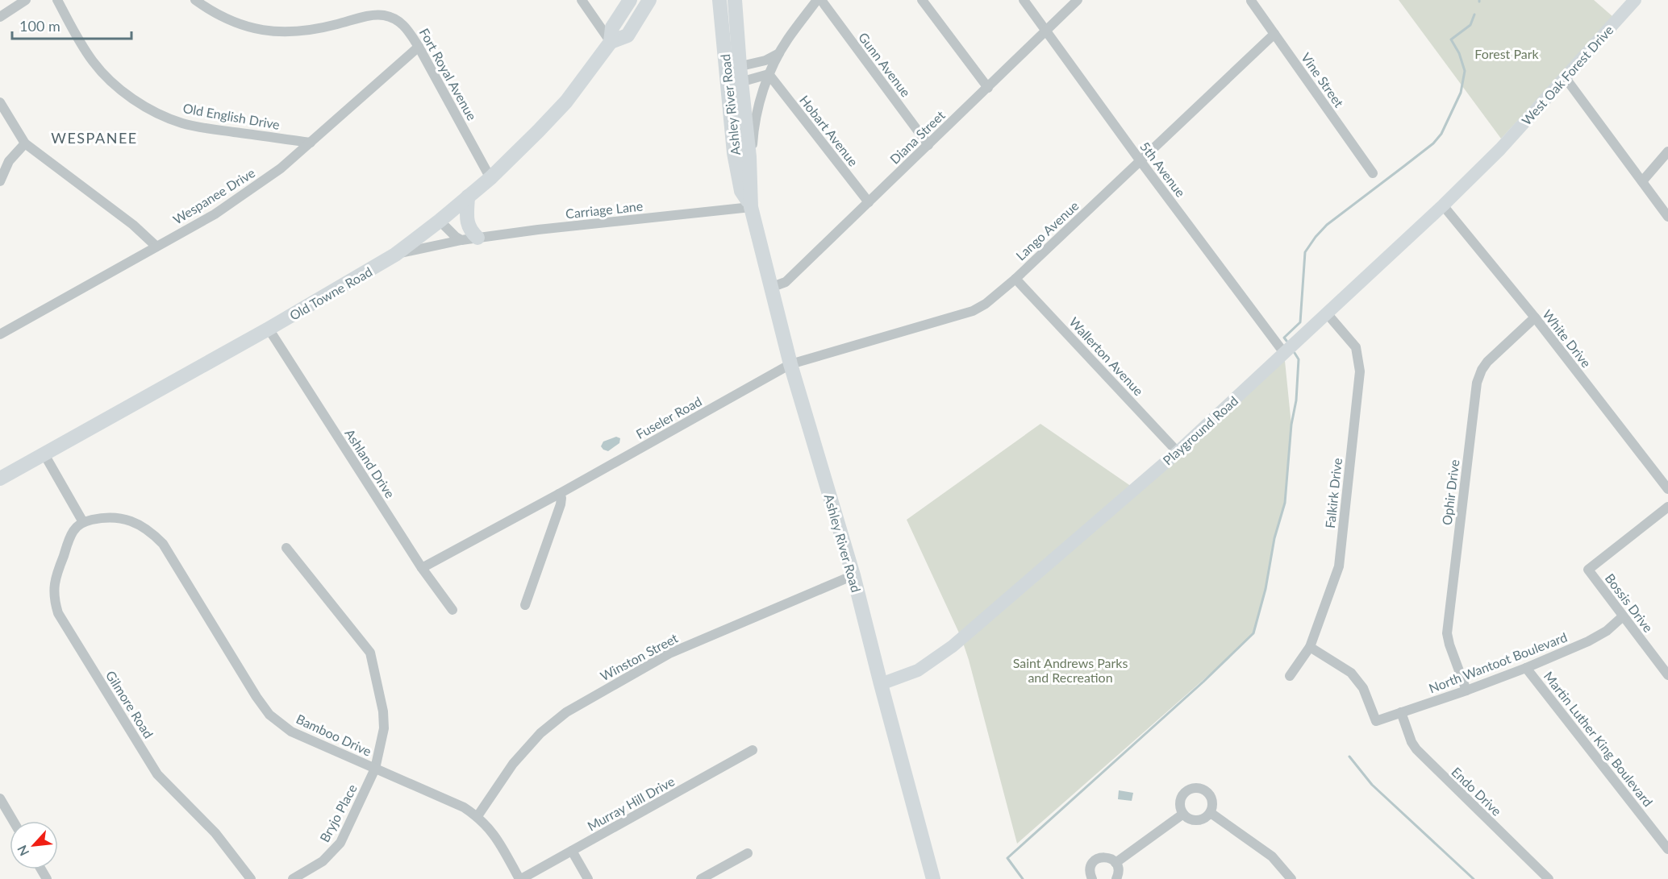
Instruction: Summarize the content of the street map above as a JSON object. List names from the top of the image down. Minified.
{"streets":{"main road":["West Oak Forest Drive","Ashley River Road","Old Towne Road","Playground Road"],"street":["Gunn Avenue","Fort Royal Avenue","Vine Street","Old English Drive","Hobart Avenue","Diana Street","5th Avenue","Wespanee Drive","Carriage Lane","Lango Avenue","White Drive","Wallerton Avenue","Fuseler Road","Ashland Drive","Ophir Drive","Falkirk Drive","Bossis Drive","Winston Street","North Wantoot Boulevard","Gilmore Road","Bamboo Drive","Martin Luther King Boulevard","Endo Drive","Murray Hill Drive","Bryjo Place"]},"crossings":[["Gunn Avenue","Diana Street"],["Fort Royal Avenue","Wespanee Drive"],["Fort Royal Avenue","Old Towne Road"],["West Oak Forest Drive","Playground Road"],["Vine Street","Lango Avenue"],["Ashley River Road","Diana Street"],["Ashley River Road","Carriage Lane"],["Ashley River Road","Lango Avenue"],["Ashley River Road","Fuseler Road"],["Ashley River Road","Playground Road"],["Ashley River Road","Winston Street"],["Old English Drive","Wespanee Drive"],["Hobart Avenue","Diana Street"],["Diana Street","5th Avenue"],["5th Avenue","Lango Avenue"],["5th Avenue","Playground Road"],["Carriage Lane","Old Towne Road"],["Lango Avenue","Wallerton Avenue"],["Lango Avenue","Fuseler Road"],["Old Towne Road","Ashland Drive"],["White Drive","Playground Road"],["White Drive","Ophir Drive"],["Wallerton Avenue","Playground Road"],["Fuseler Road","Ashland Drive"],["Playground Road","Falkirk Drive"],["Ophir Drive","North Wantoot Boulevard"],["Falkirk Drive","North Wantoot Boulevard"],["Bossis Drive","North Wantoot Boulevard"],["Winston Street","Bamboo Drive"],["North Wantoot Boulevard","Martin Luther King Boulevard"],["North Wantoot Boulevard","Endo Drive"],["Gilmore Road","Bamboo Drive"],["Bamboo Drive","Murray Hill Drive"],["Bamboo Drive","Bryjo Place"]],"districts":["WESPANEE"],"parks":["Forest Park","Saint Andrews Parks and Recreation"],"scale_bar":"100 m","north":"bottom left"}
